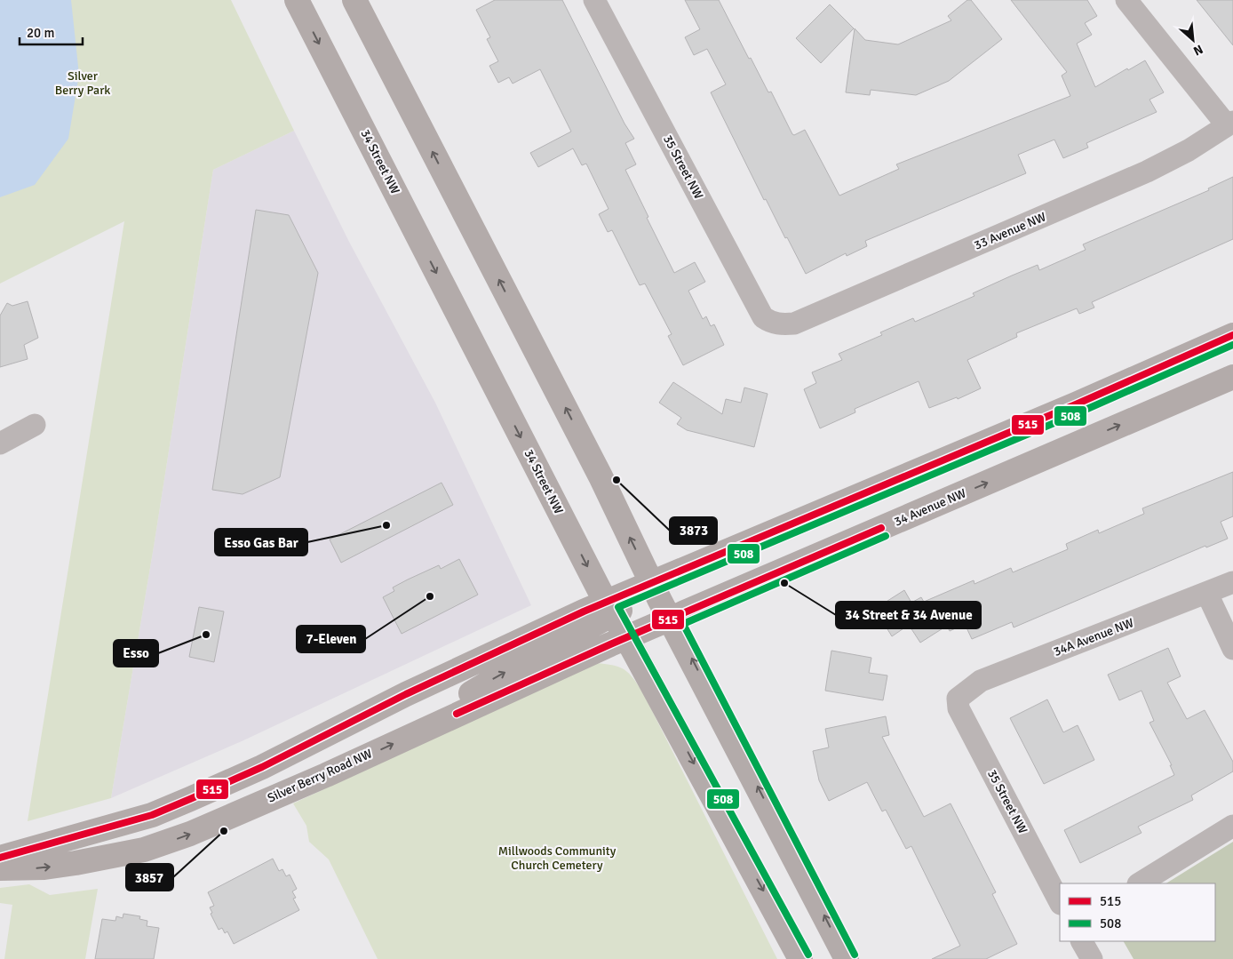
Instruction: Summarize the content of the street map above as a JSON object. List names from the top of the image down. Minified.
{"streets":{"main road":["34 Street NW","34 Avenue NW","Silver Berry Road NW"],"street":["35 Street NW","33 Avenue NW","34A Avenue NW"]},"crossings":[["34 Street NW","34 Avenue NW"],["34 Street NW","Silver Berry Road NW"],["35 Street NW","33 Avenue NW"],["35 Street NW","34A Avenue NW"],["34 Avenue NW","Silver Berry Road NW"]],"parks":["Silver Berry Park","Millwoods Community Church Cemetery"],"places":["3873","Esso Gas Bar","34 Street & 34 Avenue","7-Eleven","Esso","3857"],"lines":["transit line 515","transit line 508"],"legend":["515","508"],"scale_bar":"20 m","north":"bottom right"}
